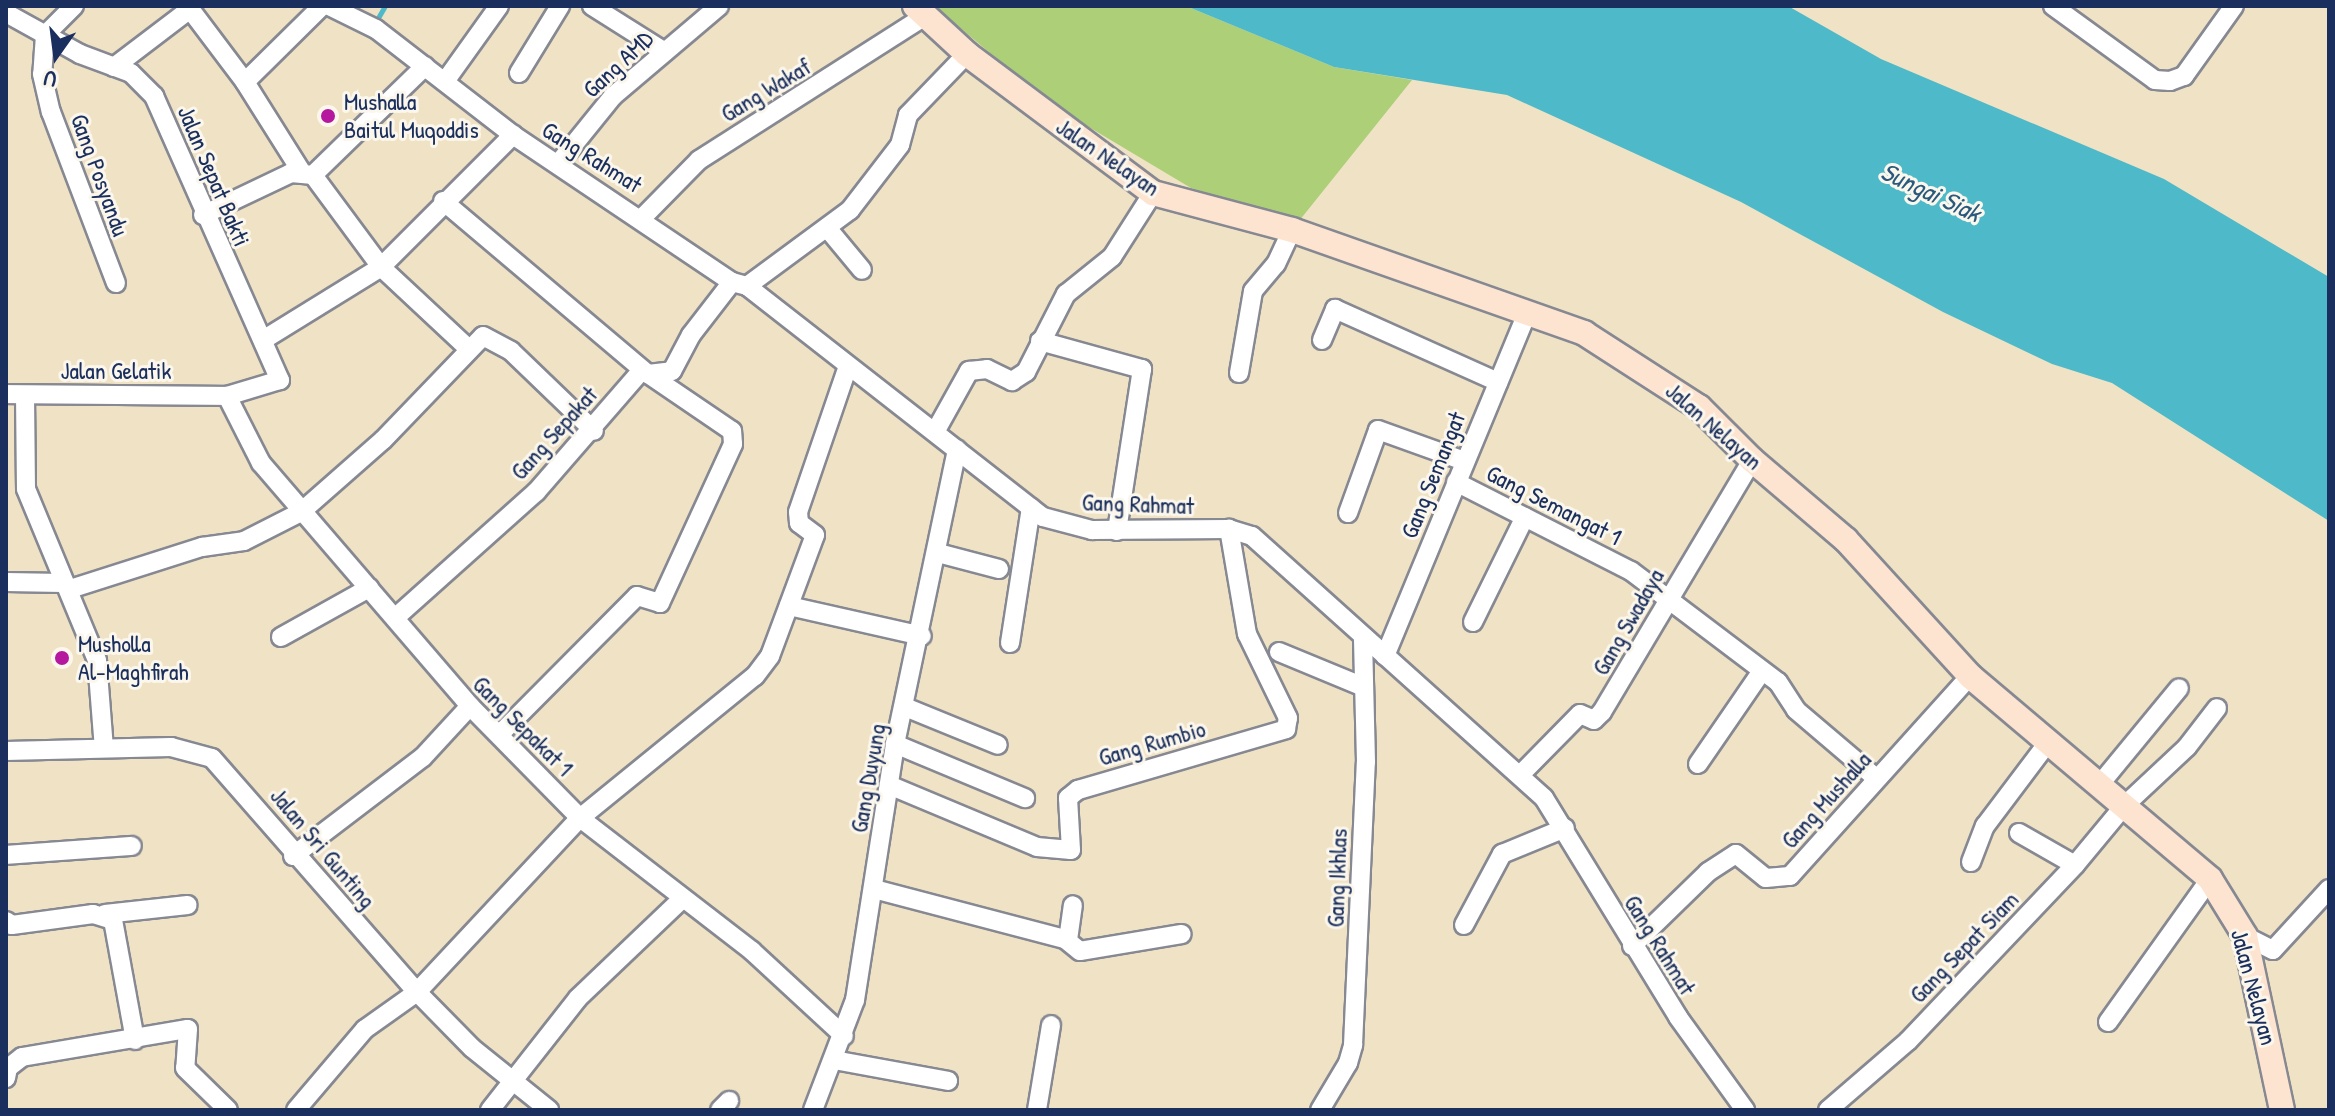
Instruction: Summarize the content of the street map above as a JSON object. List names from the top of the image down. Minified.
{"streets":{"main road":["Jalan Nelayan"],"street":["Gang AMD","Gang Wakaf","Gang Rahmat","Gang Posyandu","Jalan Sepat Bakti","Jalan Gelatik","Gang Sepakat","Gang Semangat","Gang Semangat 1","Gang Swadaya","Gang Sepakat 1","Gang Rumbio","Gang Duyung","Gang Mushalla","Jalan Sri Gunting","Gang Ikhlas","Gang Sepat Siam"]},"crossings":[["Gang AMD","Gang Rahmat"],["Gang Wakaf","Gang Rahmat"],["Gang Wakaf","Jalan Nelayan"],["Gang Rahmat","Gang Sepakat"],["Gang Rahmat","Gang Semangat"],["Gang Rahmat","Gang Swadaya"],["Gang Rahmat","Gang Rumbio"],["Gang Rahmat","Gang Duyung"],["Gang Rahmat","Gang Mushalla"],["Gang Rahmat","Gang Ikhlas"],["Jalan Nelayan","Gang Sepakat"],["Jalan Nelayan","Gang Semangat"],["Jalan Nelayan","Gang Swadaya"],["Jalan Nelayan","Gang Mushalla"],["Jalan Nelayan","Gang Sepat Siam"],["Gang Posyandu","Jalan Sepat Bakti"],["Jalan Sepat Bakti","Jalan Gelatik"],["Jalan Sepat Bakti","Gang Sepakat 1"],["Jalan Gelatik","Gang Sepakat 1"],["Gang Sepakat","Gang Sepakat 1"],["Gang Semangat","Gang Semangat 1"],["Gang Semangat 1","Gang Swadaya"],["Gang Semangat 1","Gang Mushalla"],["Gang Sepakat 1","Gang Duyung"],["Gang Rumbio","Gang Duyung"]],"water":["Sungai Siak"],"places":["Mushalla Baitul Muqoddis","Musholla Al-Maghfirah"],"north":"bottom"}
